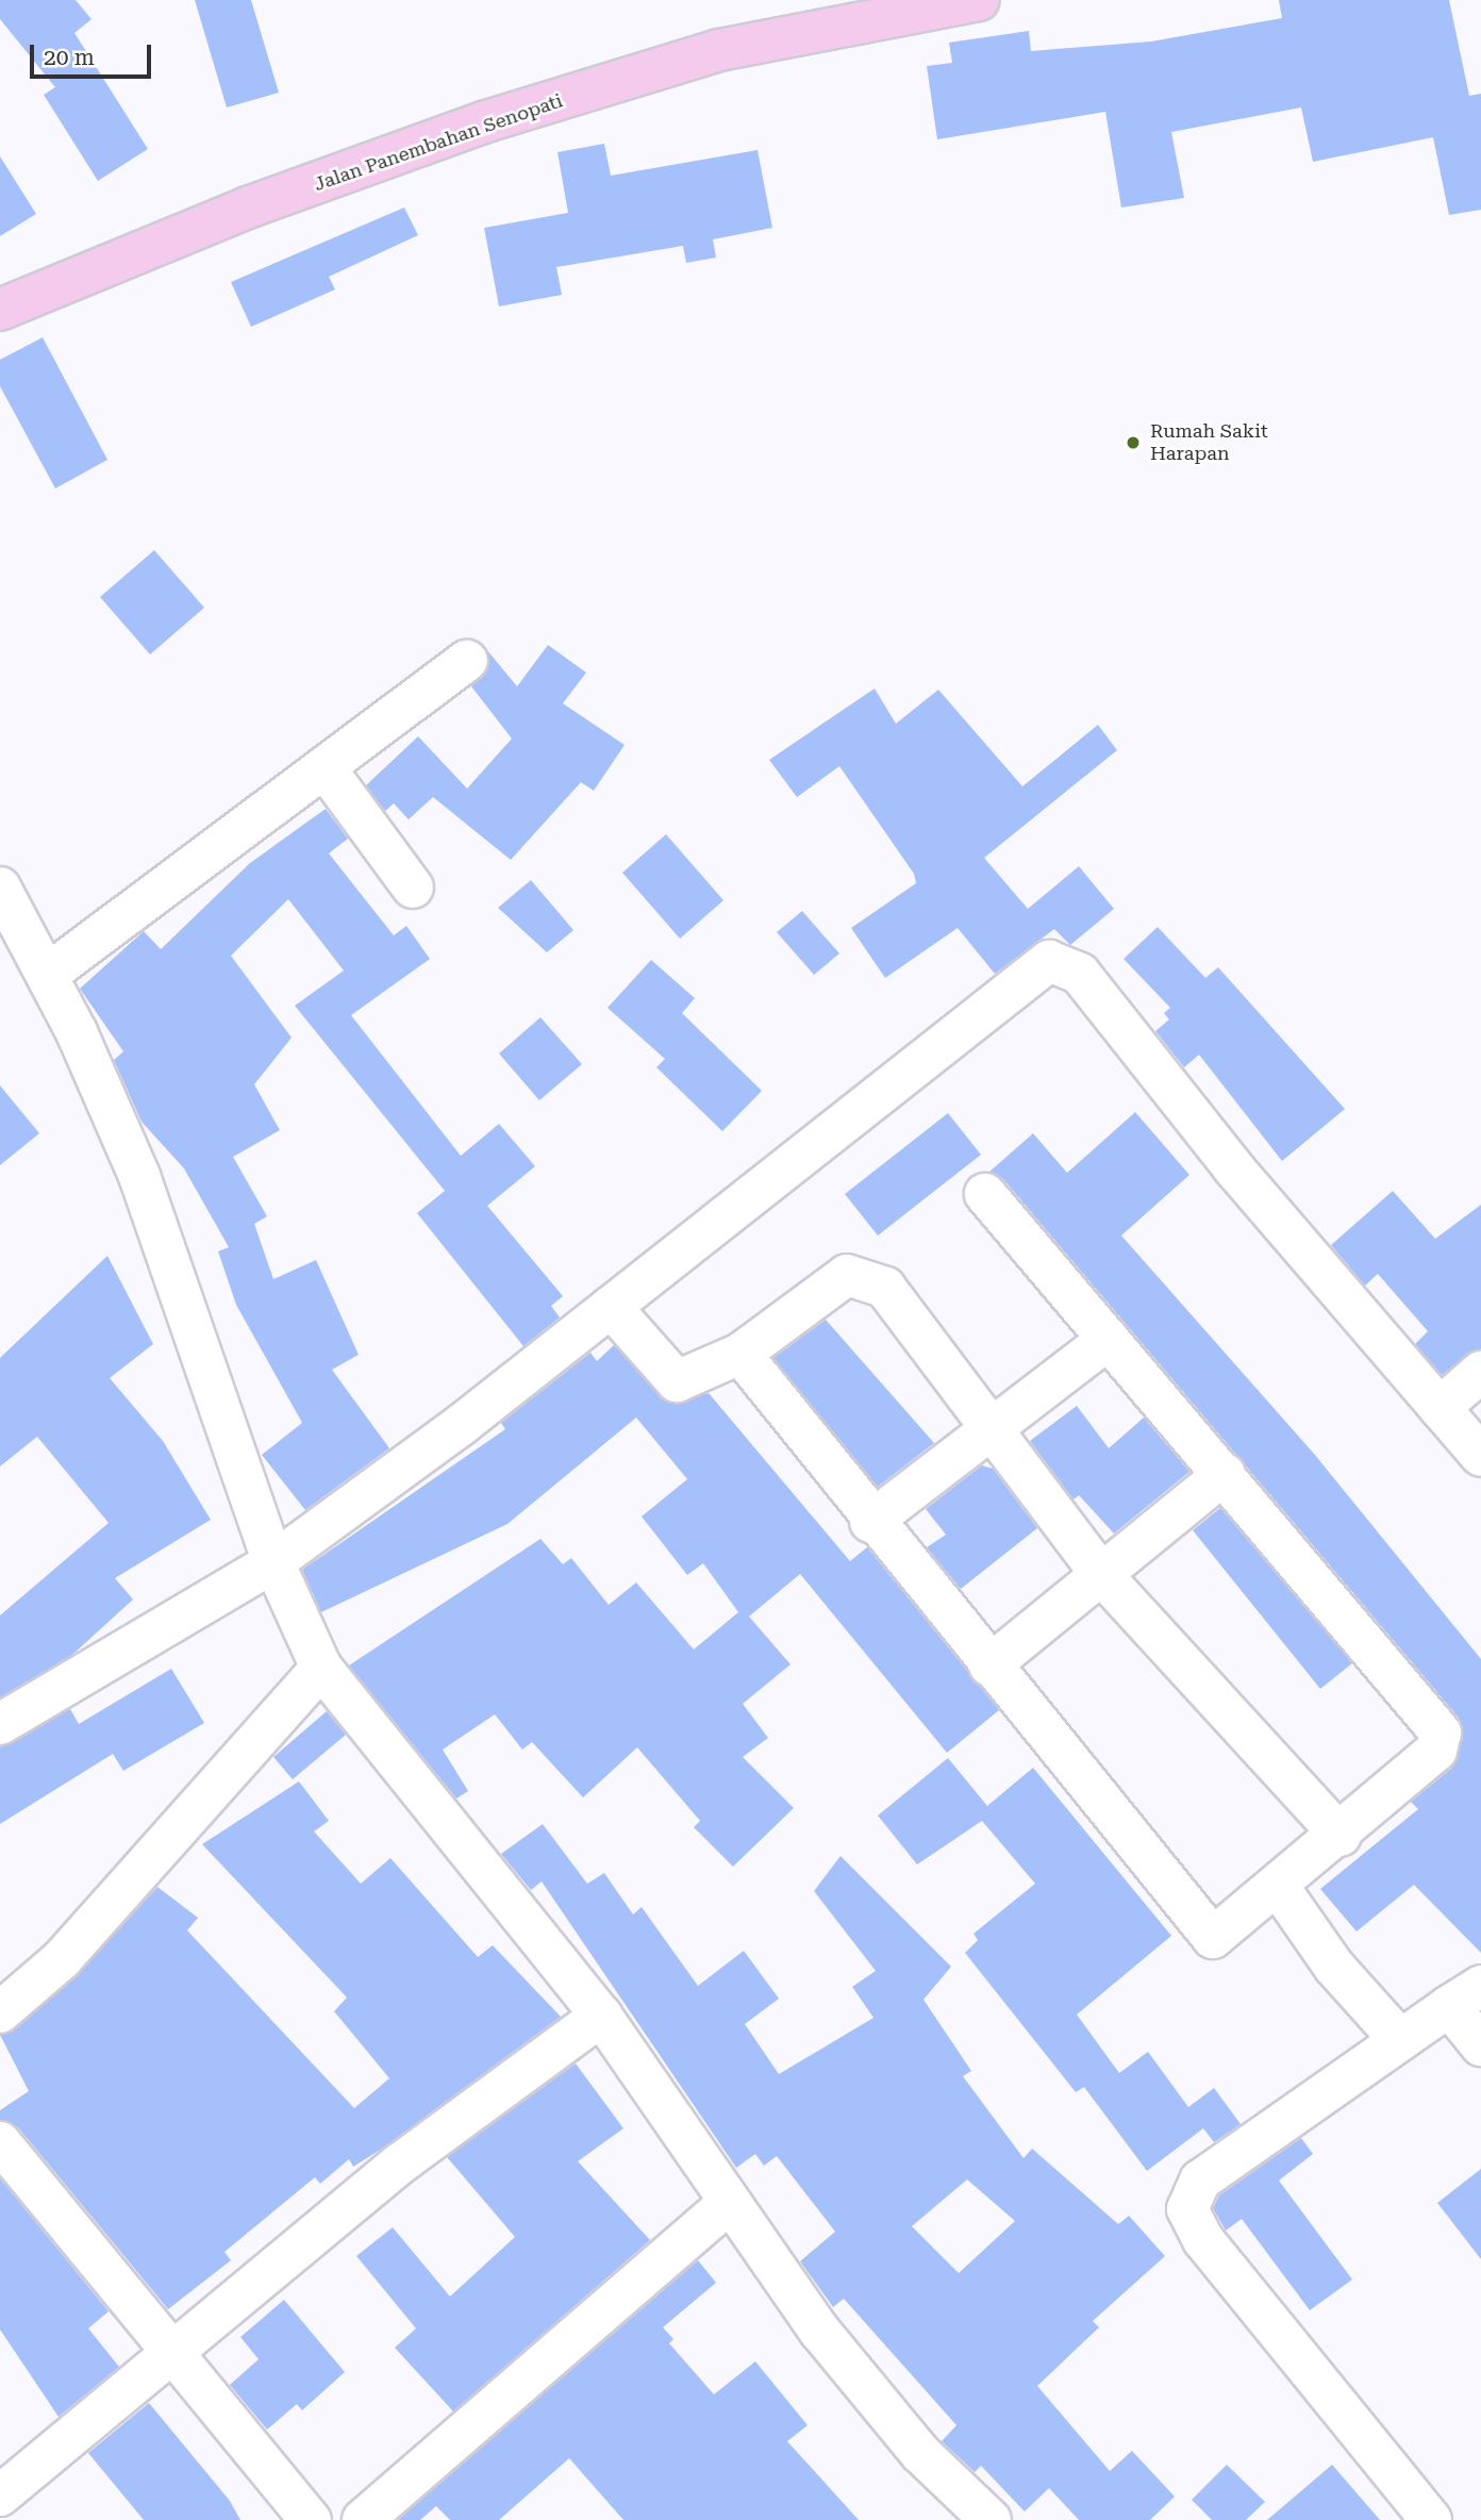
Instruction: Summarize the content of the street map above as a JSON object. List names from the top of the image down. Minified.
{"streets":{"main road":["Jalan Panembahan Senopati"]},"places":["Rumah Sakit Harapan"],"scale_bar":"20 m"}
